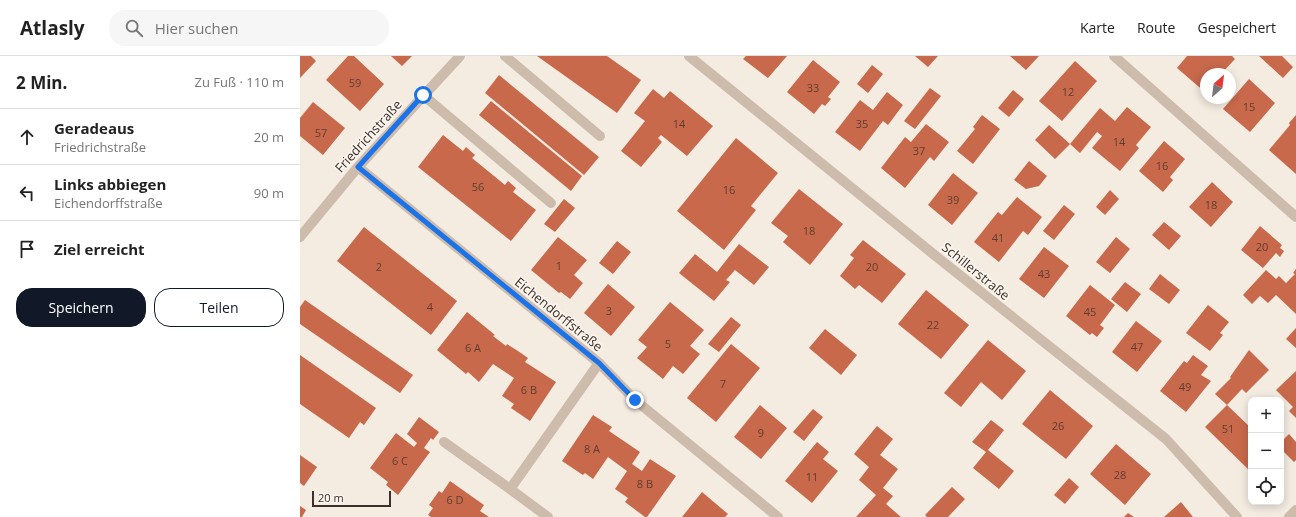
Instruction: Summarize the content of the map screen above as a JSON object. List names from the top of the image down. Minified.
{"streets":{"street":["Friedrichstraße","Schillerstraße","Eichendorffstraße"]},"crossings":[["Friedrichstraße","Eichendorffstraße"]],"house_numbers":["59","33","12","15","14","35","57","14","37","16","56","16","39","18","18","41","20","1","2","20","43","4","3","45","22","5","47","6 A","7","49","6 B","26","51","9","8 A","6 C","28","11","8 B","6 D"],"scale_bar":"20 m","north":"top right","page":{"header":"Atlasly","search":"Hier suchen","nav":["Karte","Route","Gespeichert"],"heading":["2 Min.","Zu Fuß · 110 m"],"list":[["Geradeaus","Friedrichstraße","20 m"],["Links abbiegen","Eichendorffstraße","90 m"],"Ziel erreicht"],"buttons":["Speichern","Teilen"],"map_buttons":["+","−"],"scale":"20 m"}}
